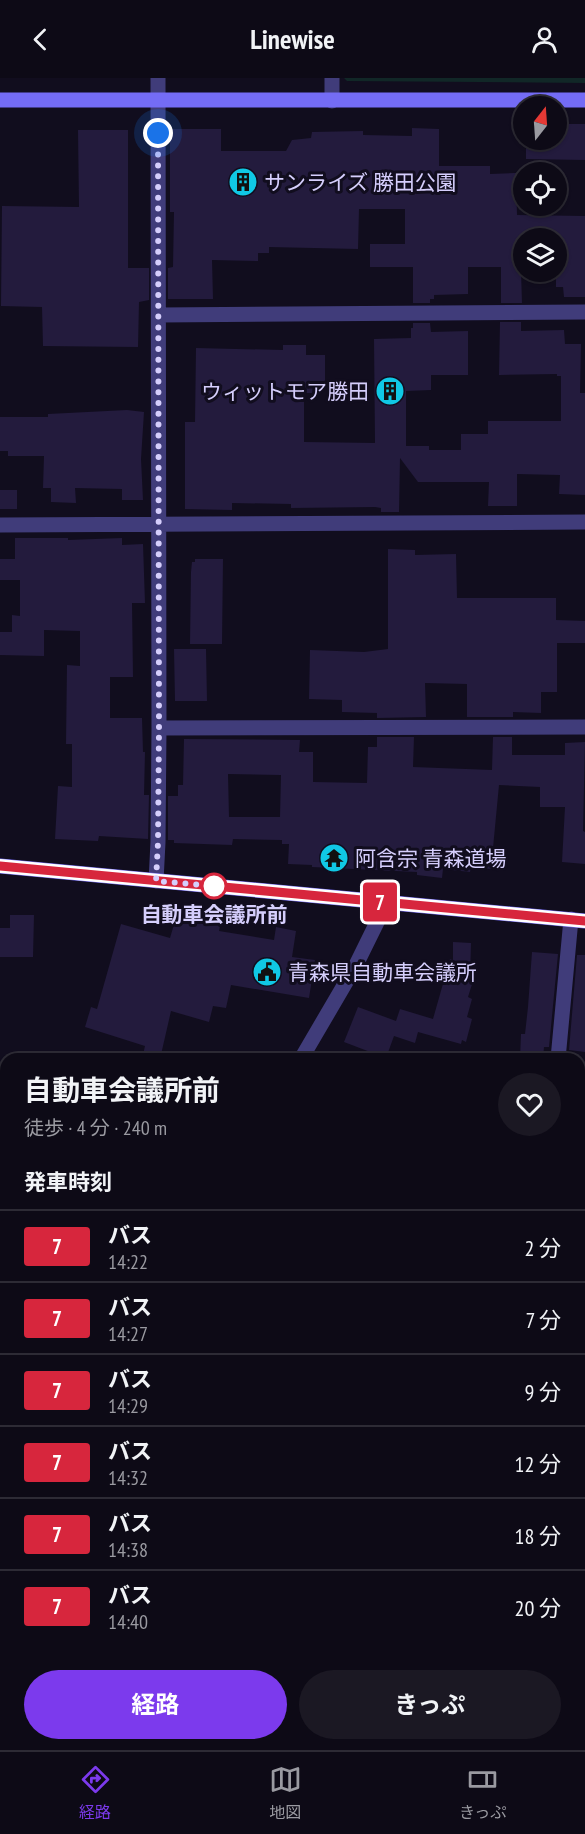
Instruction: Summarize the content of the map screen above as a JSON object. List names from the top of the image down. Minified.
{"places":{"building":["サンライズ 勝田公園","ウィットモア勝田"],"temple":["阿含宗 青森道場"],"other":["自動車会議所前"],"public building":["青森県自動車会議所"]},"lines":["bus line 7"],"north":"top","page":{"header":"Linewise","on_map":"7","heading":[["自動車会議所前","徒歩 · 4 分 · 240 m"],"発車時刻"],"list":[{"mark":"7","name":"バス","note":"14:22","value":"2 分"},{"mark":"7","name":"バス","note":"14:27","value":"7 分"},{"mark":"7","name":"バス","note":"14:29","value":"9 分"},{"mark":"7","name":"バス","note":"14:32","value":"12 分"},{"mark":"7","name":"バス","note":"14:38","value":"18 分"},{"mark":"7","name":"バス","note":"14:40","value":"20 分"}],"buttons":["経路","きっぷ"],"tabs":["経路","地図","きっぷ"]}}
